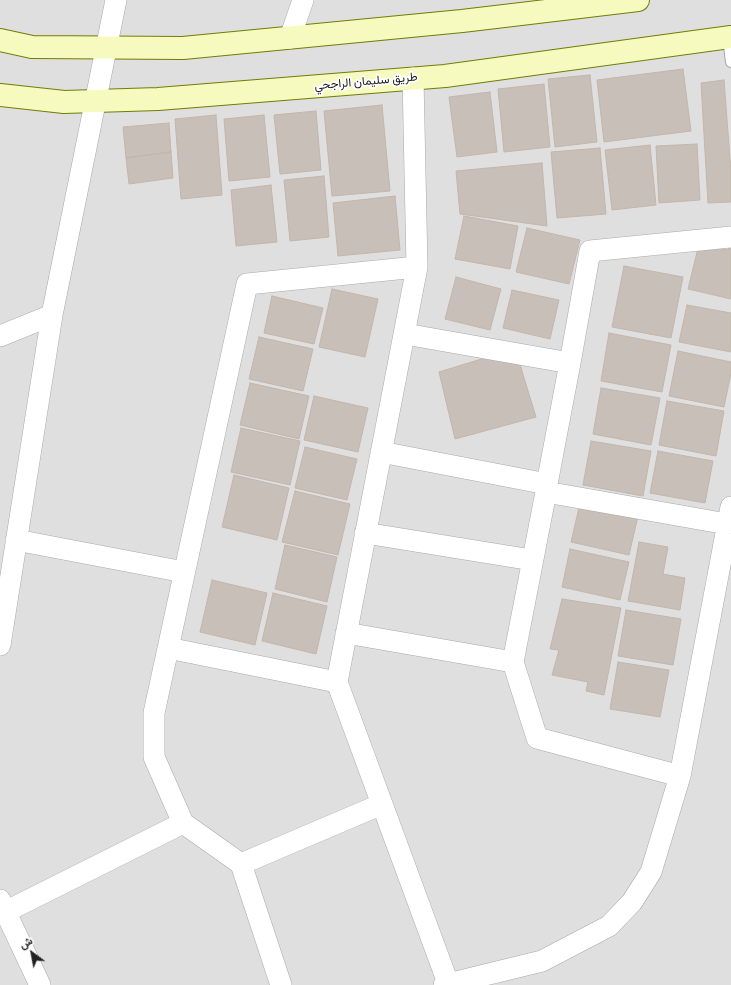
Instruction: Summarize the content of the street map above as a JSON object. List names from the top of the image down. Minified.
{"streets":{"main road":["طريق سليمان الراجحي"]},"north":"top left"}
